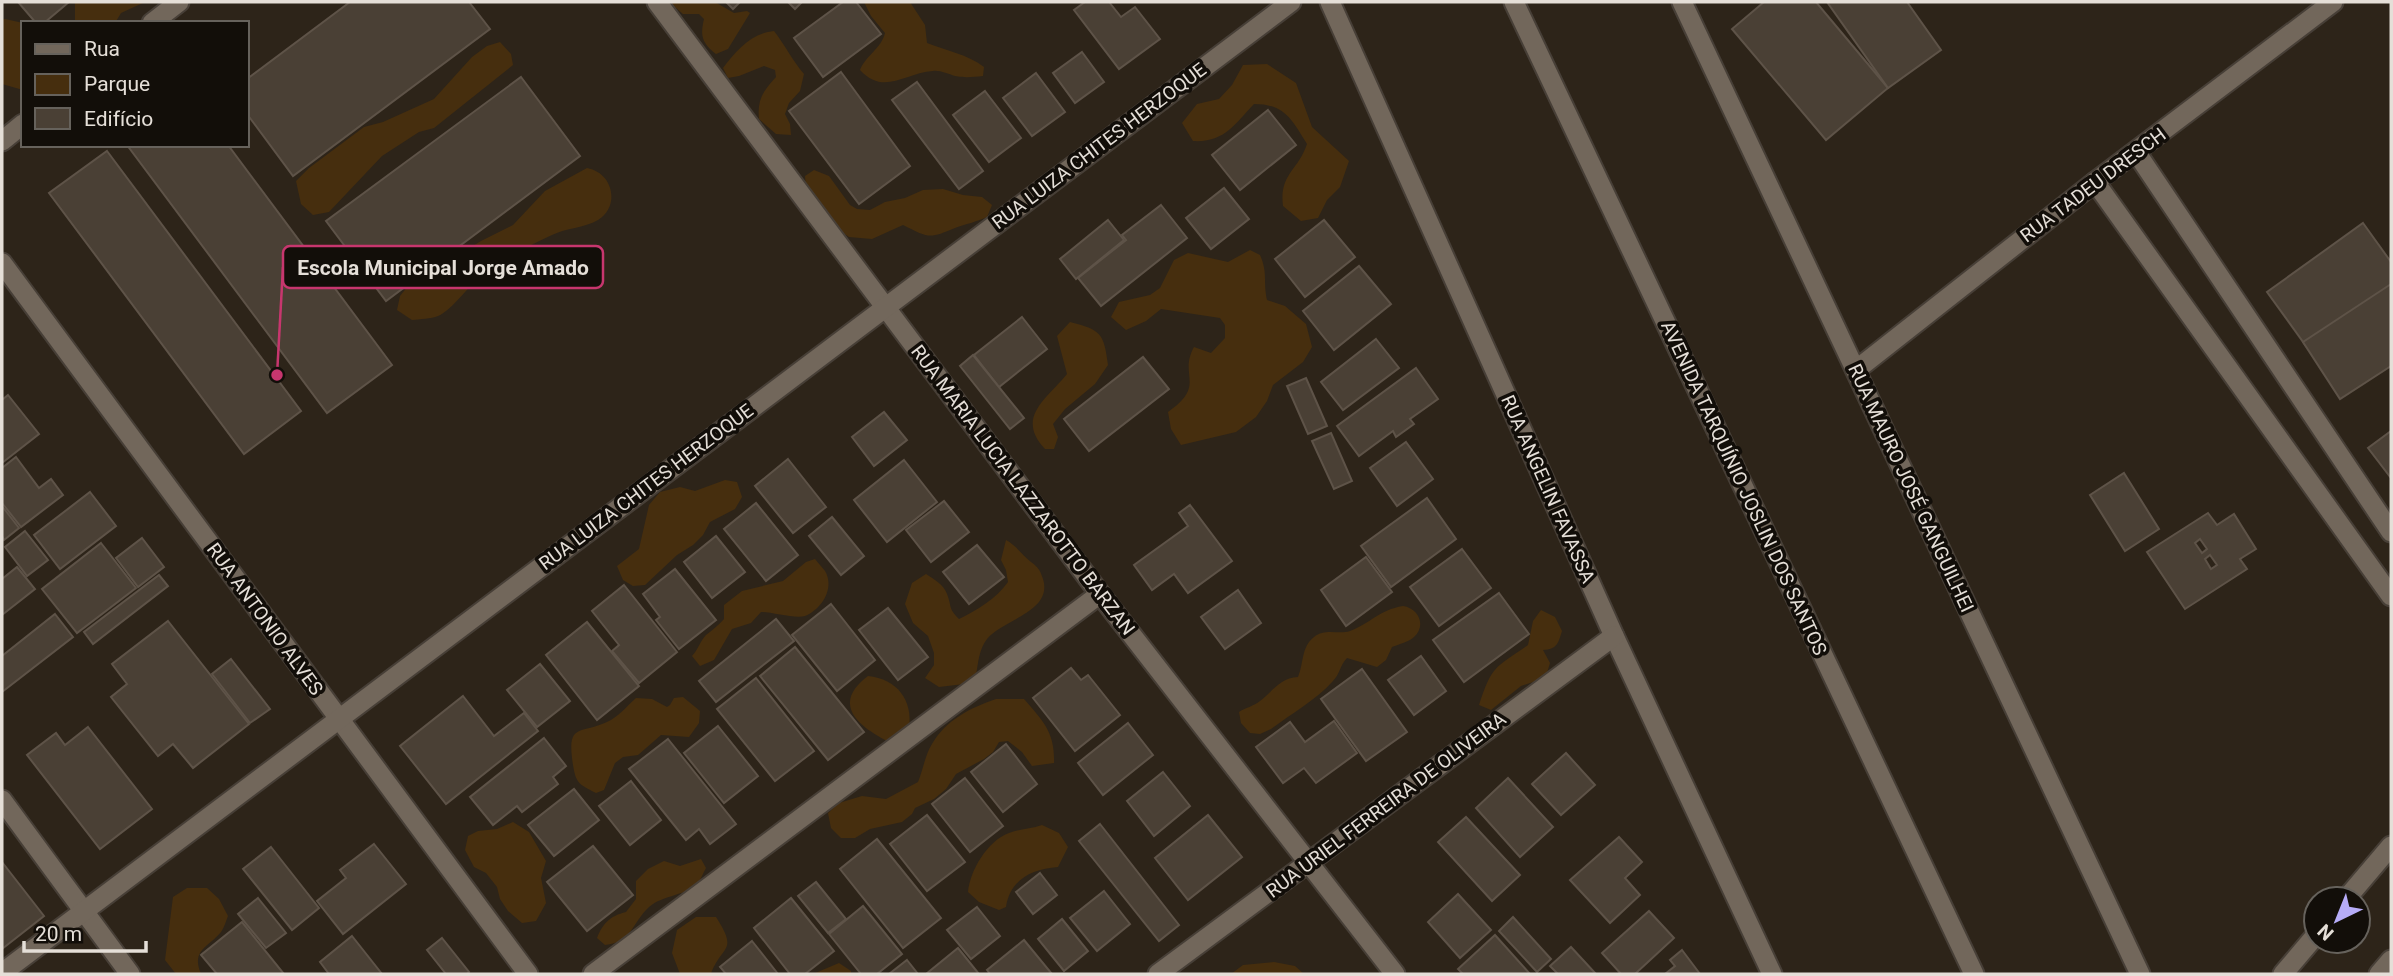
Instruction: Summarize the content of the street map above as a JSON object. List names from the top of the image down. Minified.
{"streets":{"street":["RUA LUIZA CHITES HERZOQUE","RUA TADEU DRESCH","AVENIDA TARQUÍNIO JOSLIN DOS SANTOS","RUA MAURO JOSÉ GANGUILHEI","RUA ANGELIN FAVASSA","RUA MARIA LUCIA LAZZAROTTO BARZAN","RUA ANTONIO ALVES","RUA URIEL FERREIRA DE OLIVEIRA"]},"crossings":[["RUA LUIZA CHITES HERZOQUE","RUA MARIA LUCIA LAZZAROTTO BARZAN"],["RUA LUIZA CHITES HERZOQUE","RUA ANTONIO ALVES"],["RUA TADEU DRESCH","RUA MAURO JOSÉ GANGUILHEI"],["RUA ANGELIN FAVASSA","RUA URIEL FERREIRA DE OLIVEIRA"],["RUA MARIA LUCIA LAZZAROTTO BARZAN","RUA URIEL FERREIRA DE OLIVEIRA"]],"places":["Escola Municipal Jorge Amado"],"legend":["Rua","Parque","Edifício"],"scale_bar":"20 m","north":"bottom left"}
